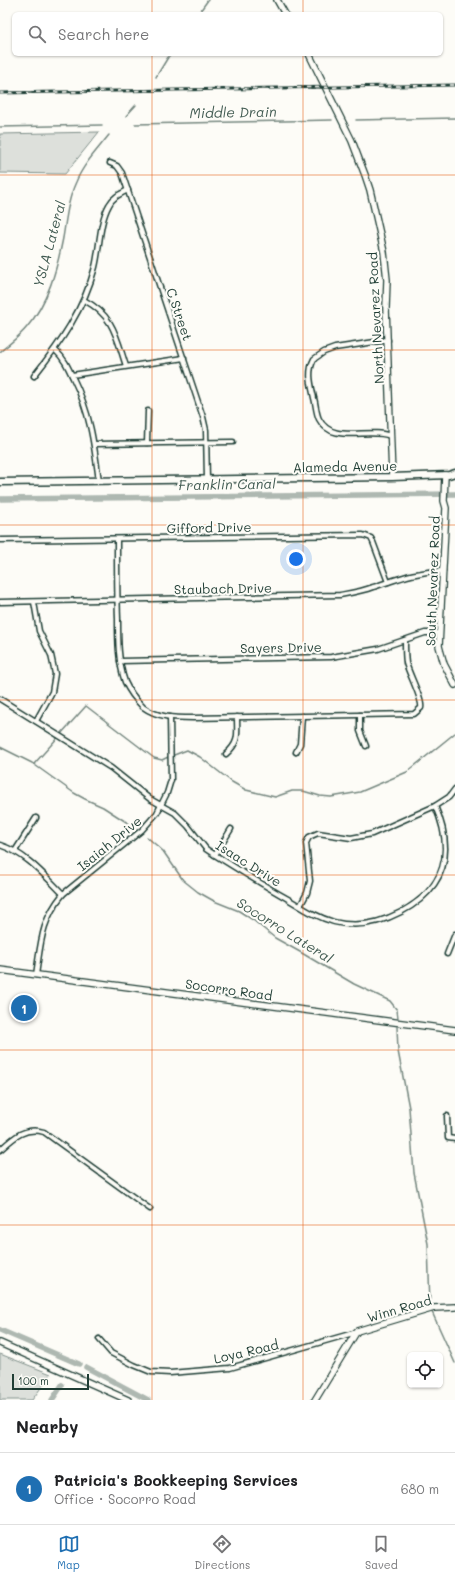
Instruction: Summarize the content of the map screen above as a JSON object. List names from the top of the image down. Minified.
{"streets":{"main road":["Alameda Avenue"],"street":["C Street","North Nevarez Road","Gifford Drive","South Nevarez Road","Staubach Drive","Sayers Drive","Isaiah Drive","Isaac Drive","Socorro Road","Winn Road","Loya Road"]},"crossings":[["C Street","Alameda Avenue"],["North Nevarez Road","Alameda Avenue"],["Alameda Avenue","South Nevarez Road"],["Gifford Drive","Staubach Drive"],["South Nevarez Road","Staubach Drive"],["South Nevarez Road","Sayers Drive"],["Isaiah Drive","Isaac Drive"],["Isaiah Drive","Socorro Road"],["Winn Road","Loya Road"]],"water":["Middle Drain","YSLA Lateral","Franklin Canal","Socorro Lateral"],"scale_bar":"100 m","page":{"search":"Search here","pins":"1","scale":"100 m","heading":"Nearby","list":[{"mark":"1","name":"Patricia's Bookkeeping Services","note":"Office · Socorro Road","value":"680 m"}],"nav":["Map","Directions","Saved"]}}
